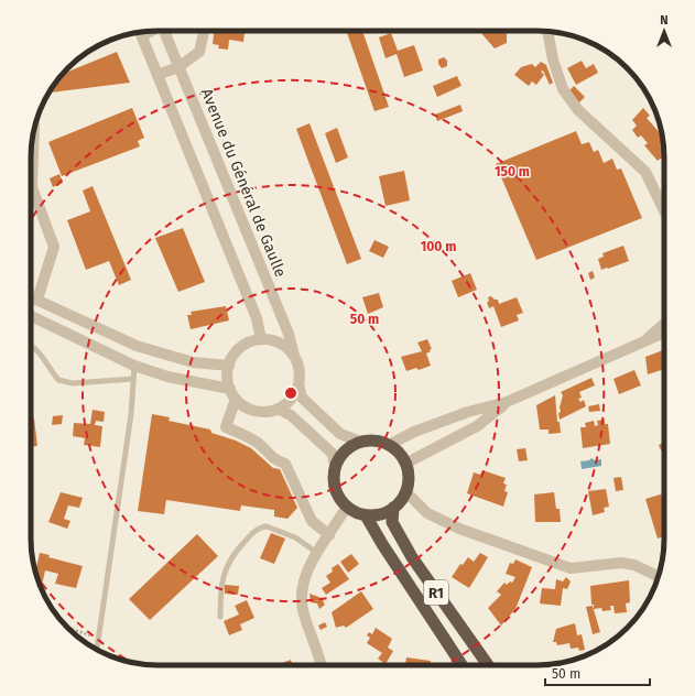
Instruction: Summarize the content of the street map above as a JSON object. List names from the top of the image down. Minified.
{"streets":{"highway":["R1"],"street":["Avenue du Général de Gaulle"]},"scale_bar":"50 m","north":"top","rings":["150 m","100 m","50 m"]}
